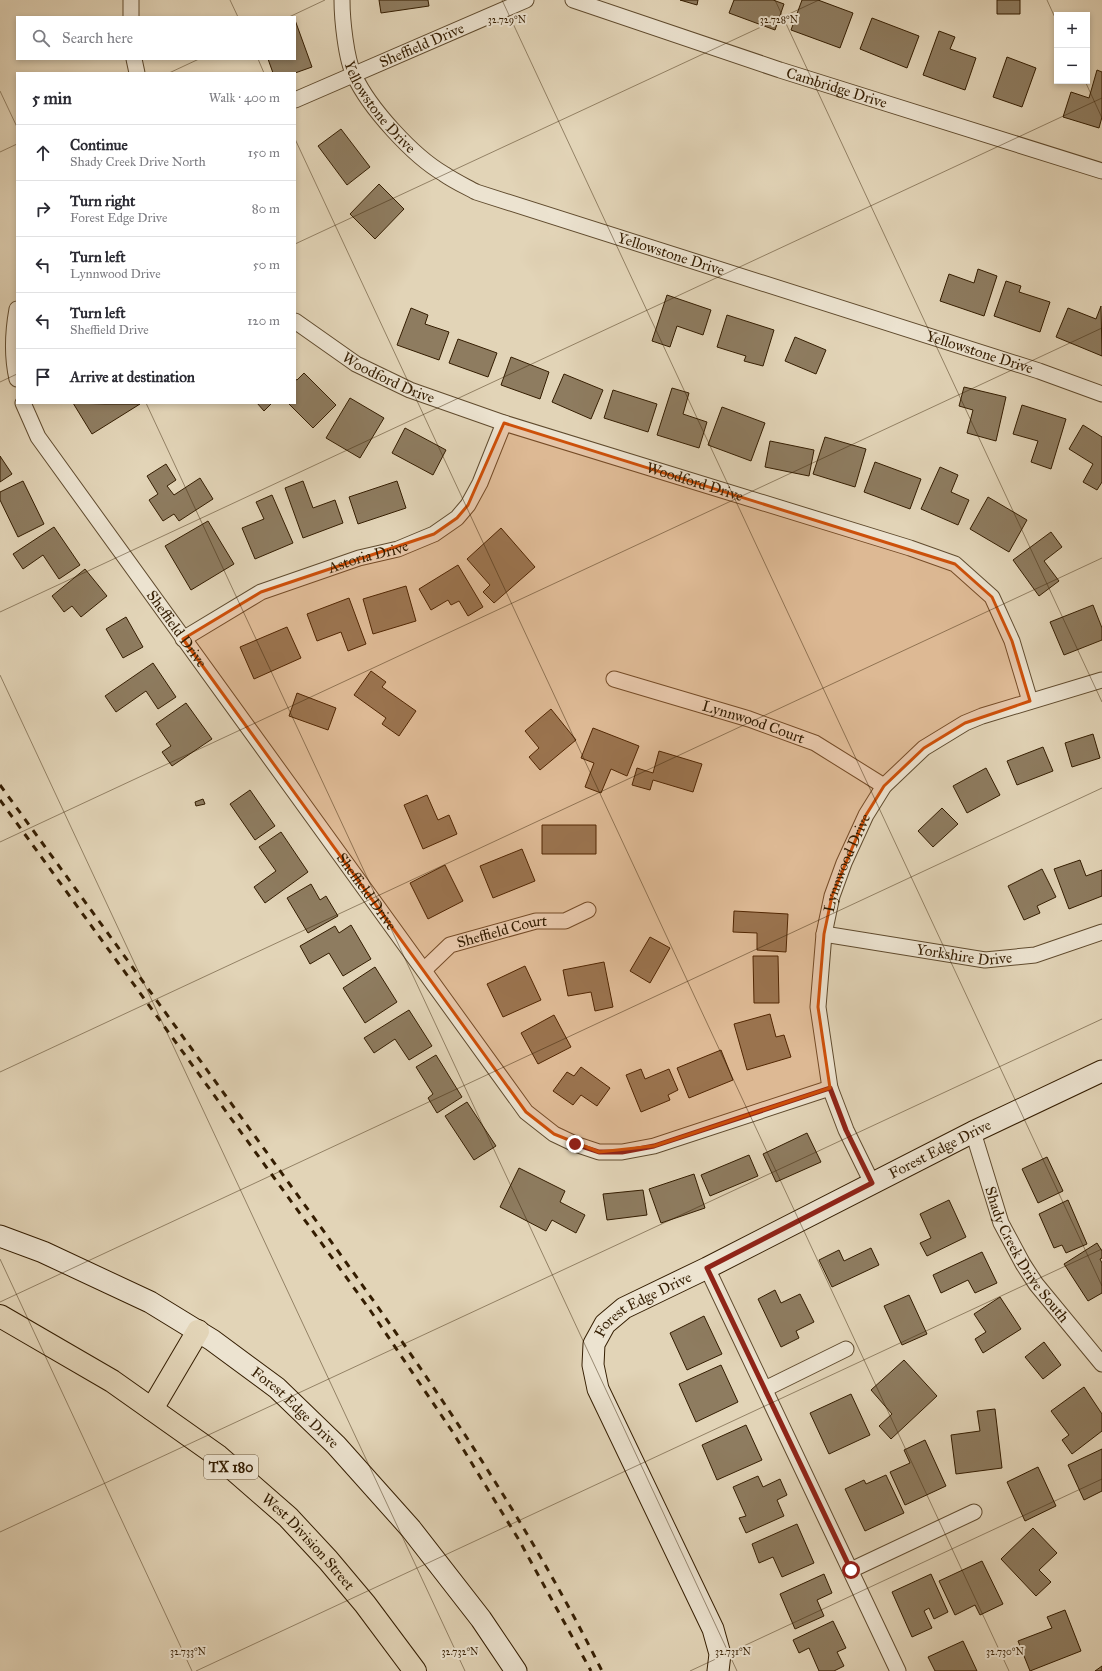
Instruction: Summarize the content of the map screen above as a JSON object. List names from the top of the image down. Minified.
{"streets":{"main road":["TX 180","West Division Street"],"street":["Sheffield Drive","Cambridge Drive","Yellowstone Drive","Woodford Drive","Astoria Drive","Lynnwood Court","Lynnwood Drive","Sheffield Court","Yorkshire Drive","Forest Edge Drive","Shady Creek Drive South"]},"crossings":[["Sheffield Drive","Yellowstone Drive"],["Sheffield Drive","Astoria Drive"],["Sheffield Drive","Lynnwood Drive"],["Sheffield Drive","Sheffield Court"],["Woodford Drive","Astoria Drive"],["Woodford Drive","Lynnwood Drive"],["Lynnwood Court","Lynnwood Drive"],["Lynnwood Drive","Yorkshire Drive"],["Lynnwood Drive","Forest Edge Drive"],["Forest Edge Drive","Shady Creek Drive South"]],"page":{"map_buttons":["+","−"],"search":"Search here","heading":["5 min","Walk · 400 m"],"list":[["Continue","Shady Creek Drive North","150 m"],["Turn right","Forest Edge Drive","80 m"],["Turn left","Lynnwood Drive","50 m"],["Turn left","Sheffield Drive","120 m"],"Arrive at destination"]},"coordinates":["32.729°N","32.728°N","32.733°N","32.732°N","32.731°N","32.730°N"]}
